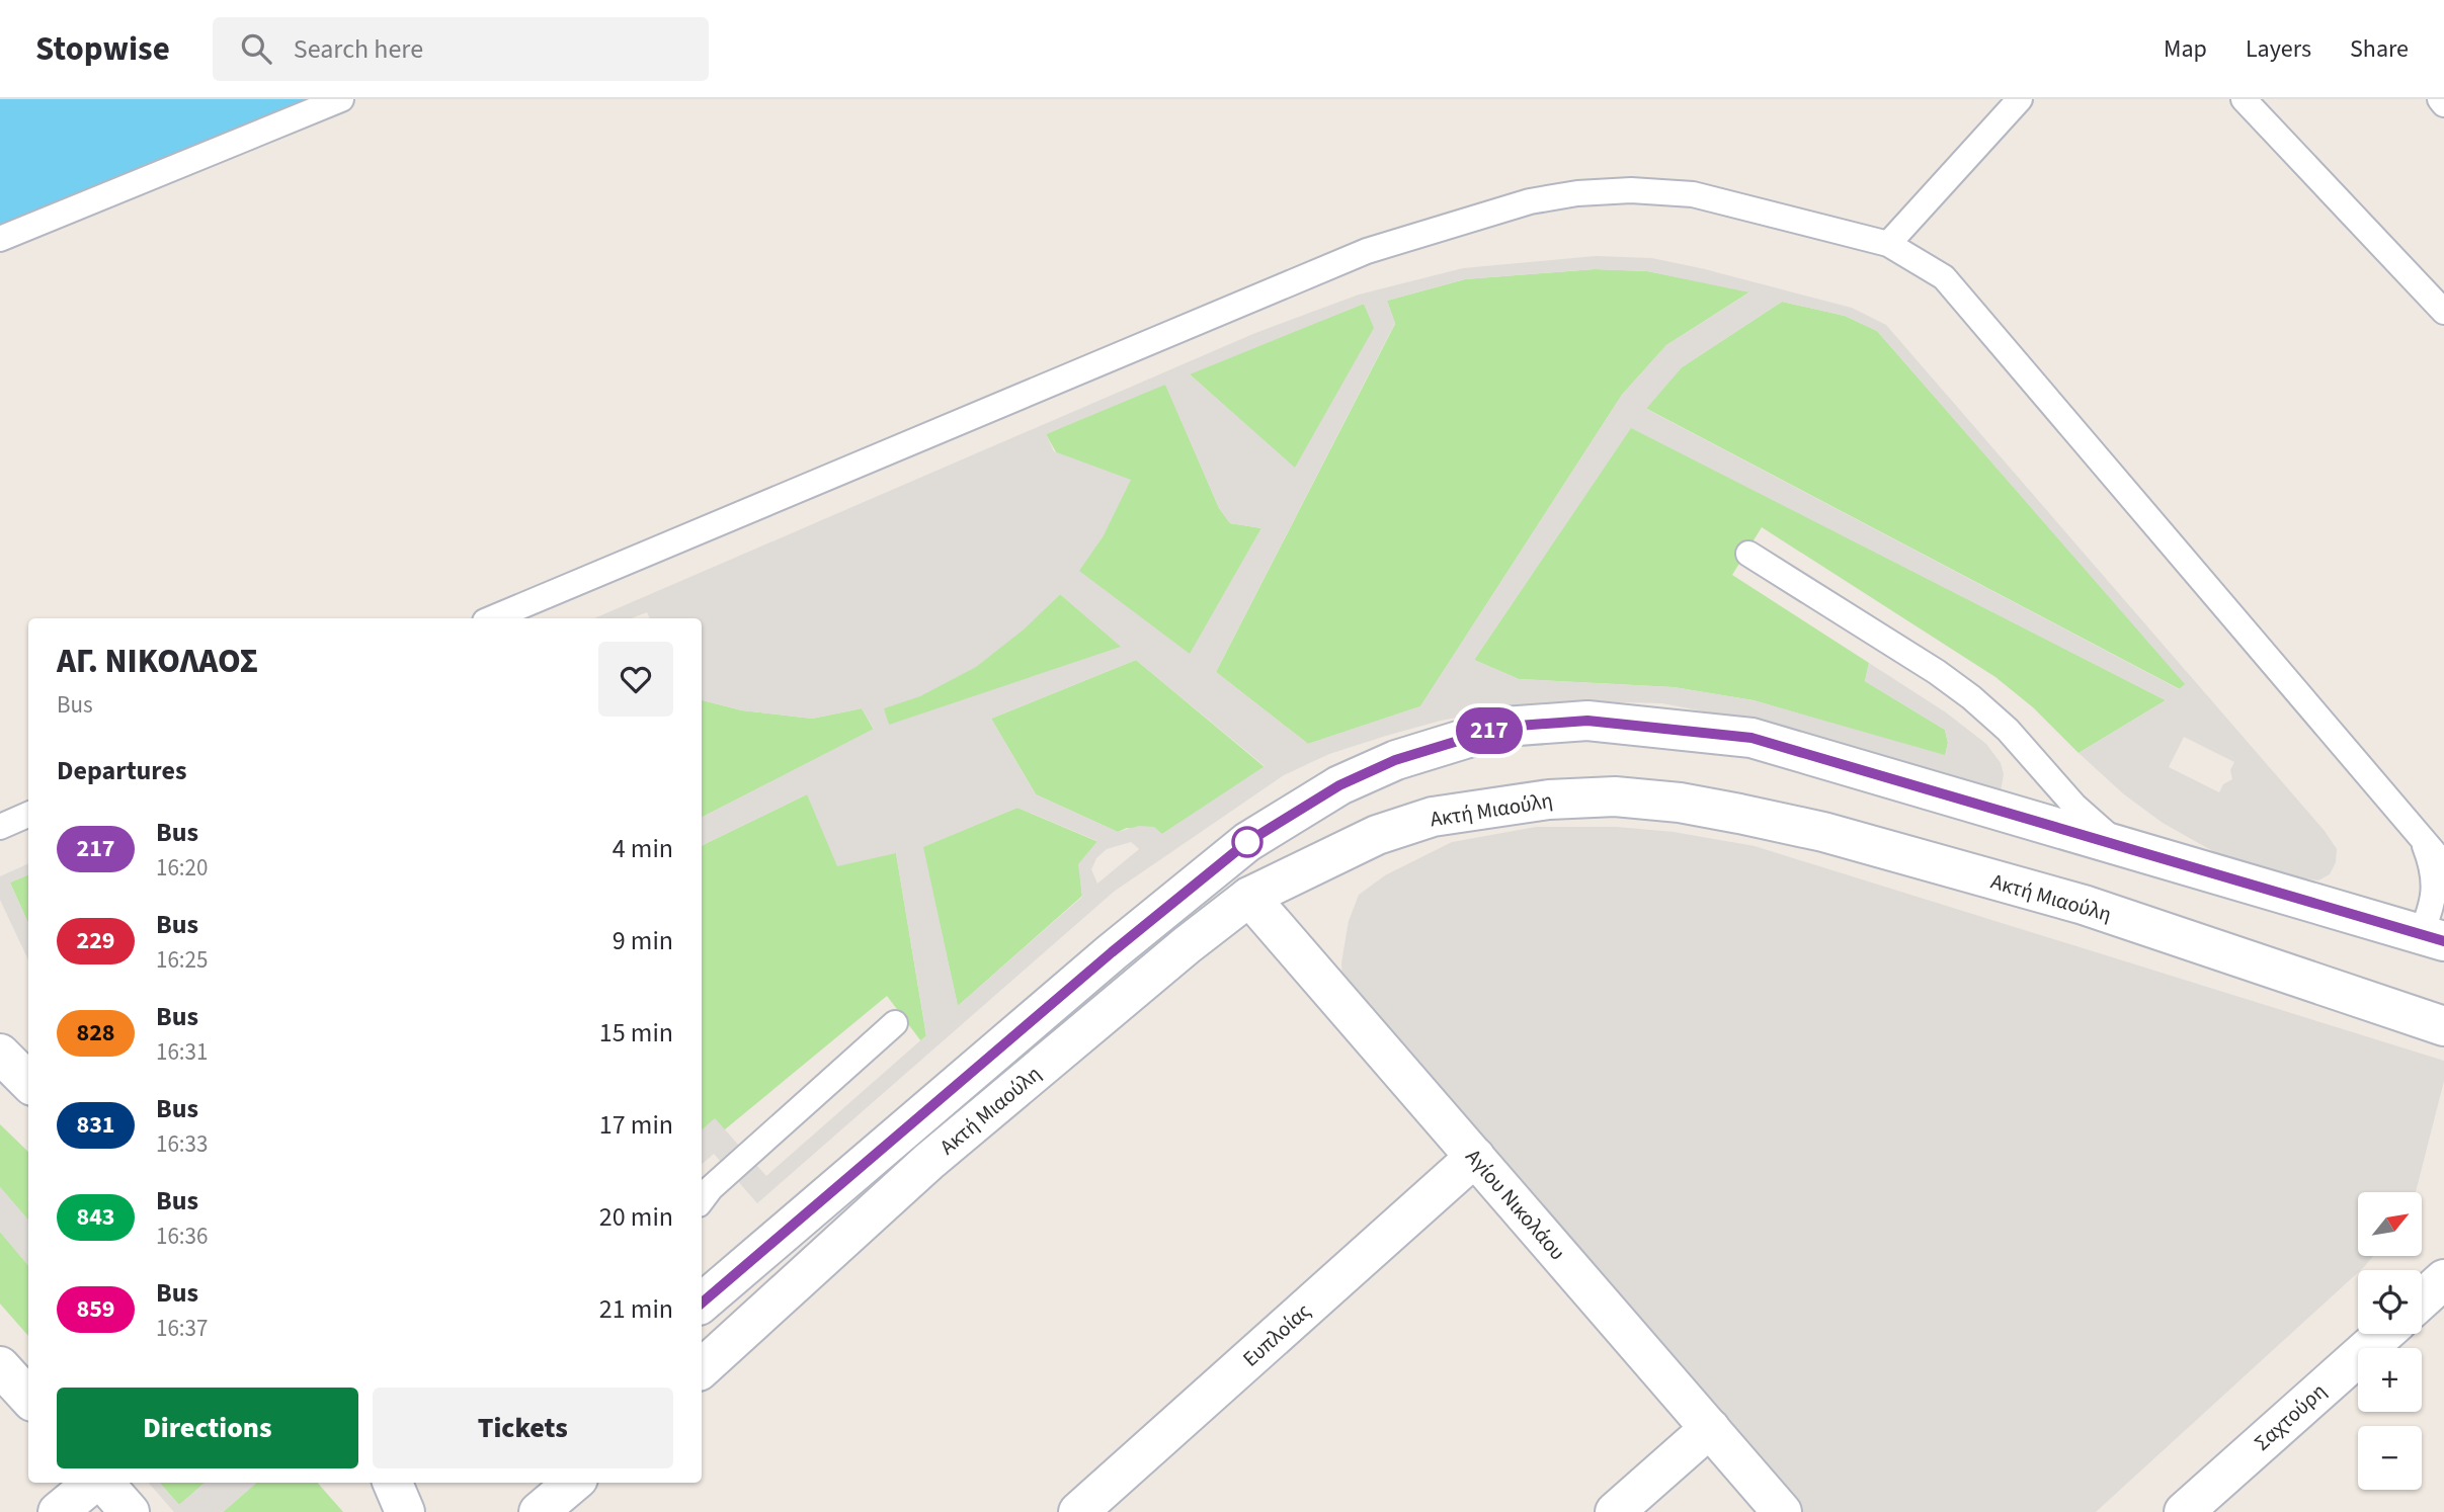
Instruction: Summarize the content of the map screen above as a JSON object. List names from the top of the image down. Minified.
{"streets":{"main road":["Ακτή Μιαούλη","Αγίου Νικολάου","Ευπλοίας","Σαχτούρη"]},"crossings":[["Ακτή Μιαούλη","Αγίου Νικολάου"],["Αγίου Νικολάου","Ευπλοίας"]],"lines":["bus line 217"],"north":"top right","page":{"header":"Stopwise","search":"Search here","nav":["Map","Layers","Share"],"on_map":"217","heading":[["ΑΓ. ΝΙΚΟΛΑΟΣ","Bus"],"Departures"],"list":[{"mark":"217","name":"Bus","note":"16:20","value":"4 min"},{"mark":"229","name":"Bus","note":"16:25","value":"9 min"},{"mark":"828","name":"Bus","note":"16:31","value":"15 min"},{"mark":"831","name":"Bus","note":"16:33","value":"17 min"},{"mark":"843","name":"Bus","note":"16:36","value":"20 min"},{"mark":"859","name":"Bus","note":"16:37","value":"21 min"}],"map_buttons":["+","−"],"buttons":["Directions","Tickets"]}}
